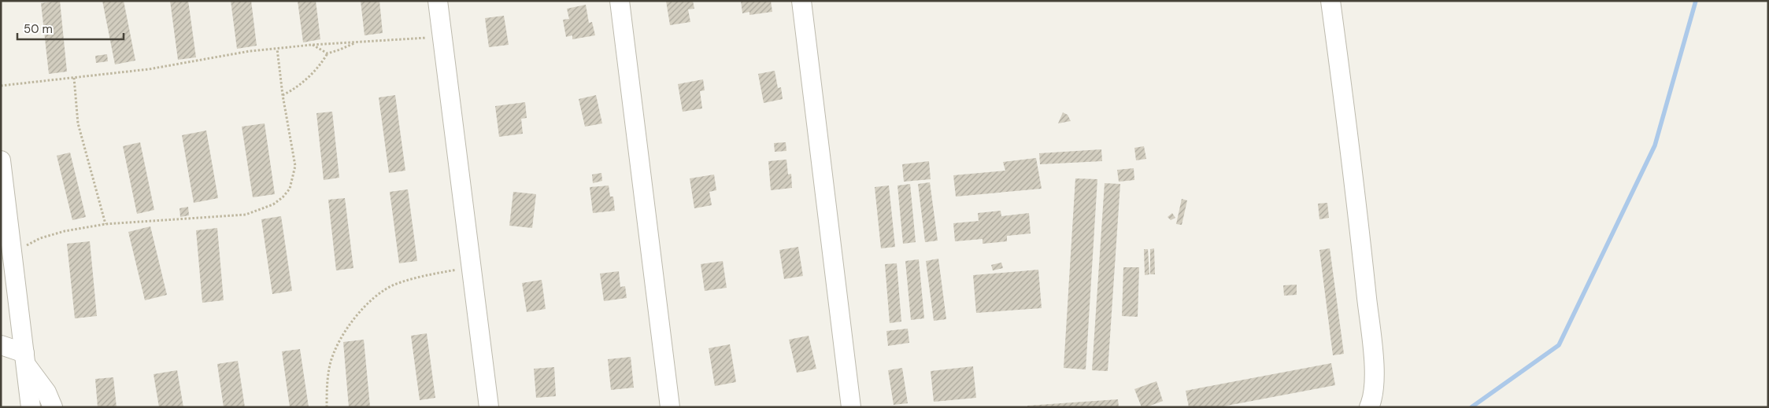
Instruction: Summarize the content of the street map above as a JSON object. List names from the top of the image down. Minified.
{"scale_bar":"50 m"}
